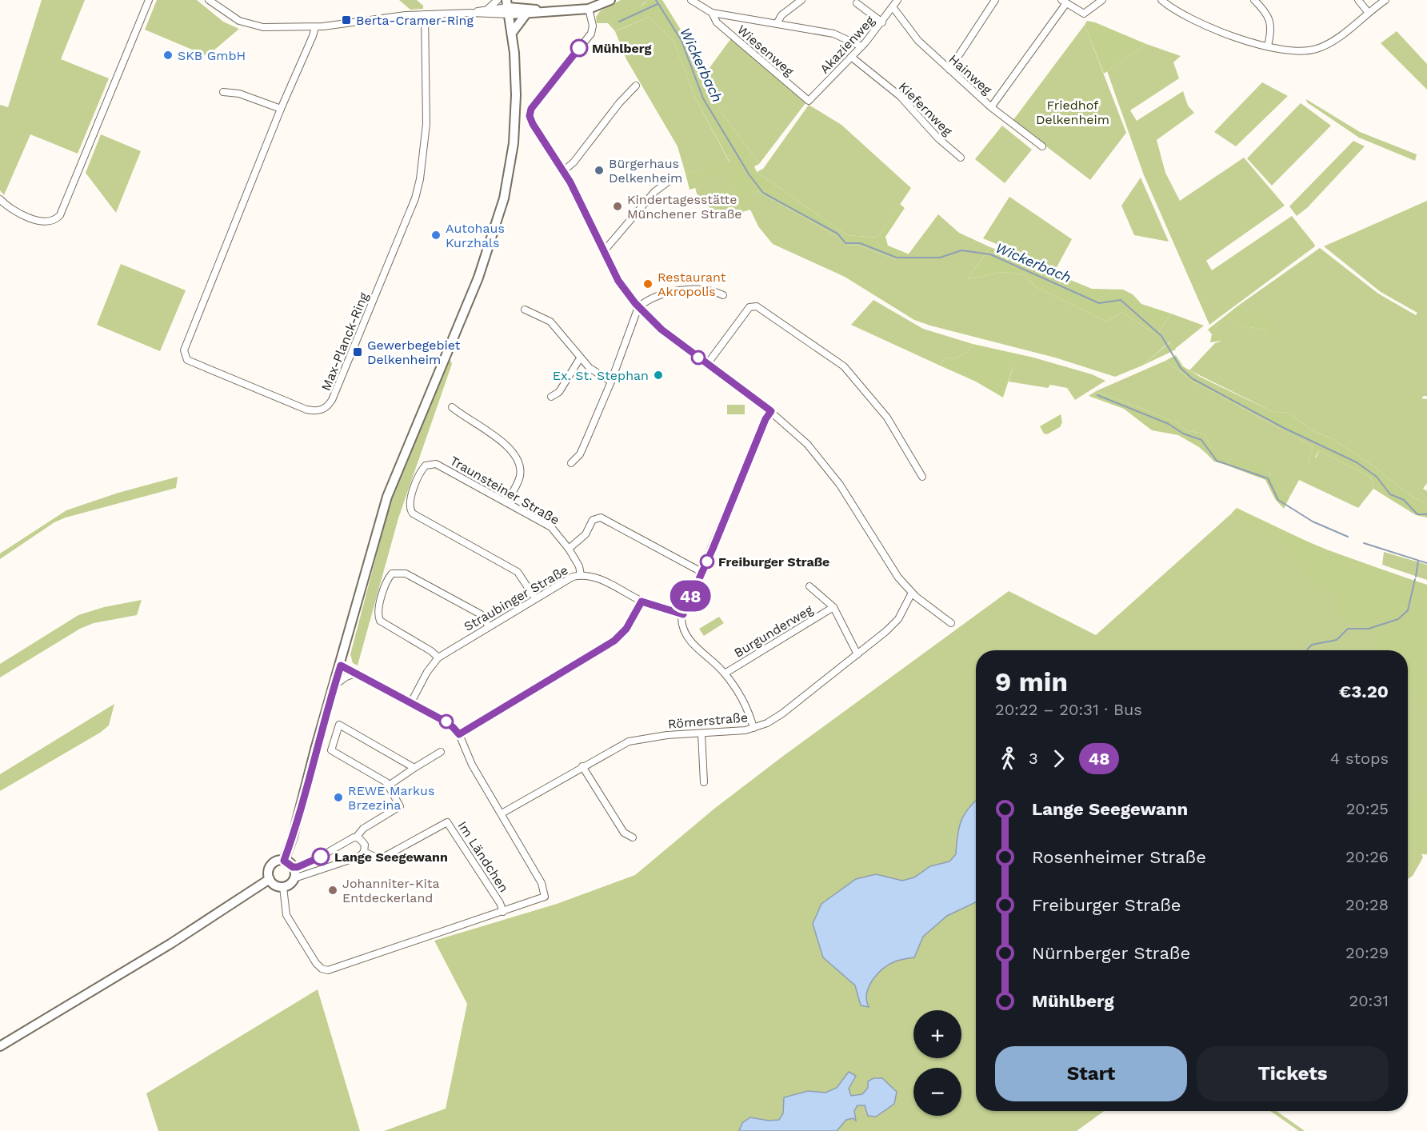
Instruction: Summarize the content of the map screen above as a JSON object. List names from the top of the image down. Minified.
{"streets":{"street":["Akazienweg","Wiesenweg","Hainweg","Kiefernweg","Max-Planck-Ring","Traunsteiner Straße","Straubinger Straße","Burgunderweg","Römerstraße","Im Ländchen"]},"crossings":[["Akazienweg","Wiesenweg"],["Akazienweg","Hainweg"],["Akazienweg","Kiefernweg"],["Traunsteiner Straße","Straubinger Straße"]],"water":["Wickerbach"],"parks":["Friedhof Delkenheim"],"places":{"transit":["Berta-Cramer-Ring","Gewerbegebiet Delkenheim"],"other":["Mühlberg","SKB GmbH","Bürgerhaus Delkenheim","Kindertagesstätte Münchener Straße","Autohaus Kurzhals","Restaurant Akropolis","Ex. St. Stephan","Freiburger Straße","REWE Markus Brzezina","Lange Seegewann","Johanniter-Kita Entdeckerland"]},"lines":["bus line 48"],"page":{"on_map":"48","heading":["9 min","20:22 – 20:31 · Bus","€3.20"],"legs":["3","48","4 stops"],"list":[{"name":"Lange Seegewann","value":"20:25"},{"name":"Rosenheimer Straße","value":"20:26"},{"name":"Freiburger Straße","value":"20:28"},{"name":"Nürnberger Straße","value":"20:29"},{"name":"Mühlberg","value":"20:31"}],"map_buttons":["+","−"],"buttons":["Start","Tickets"]}}
